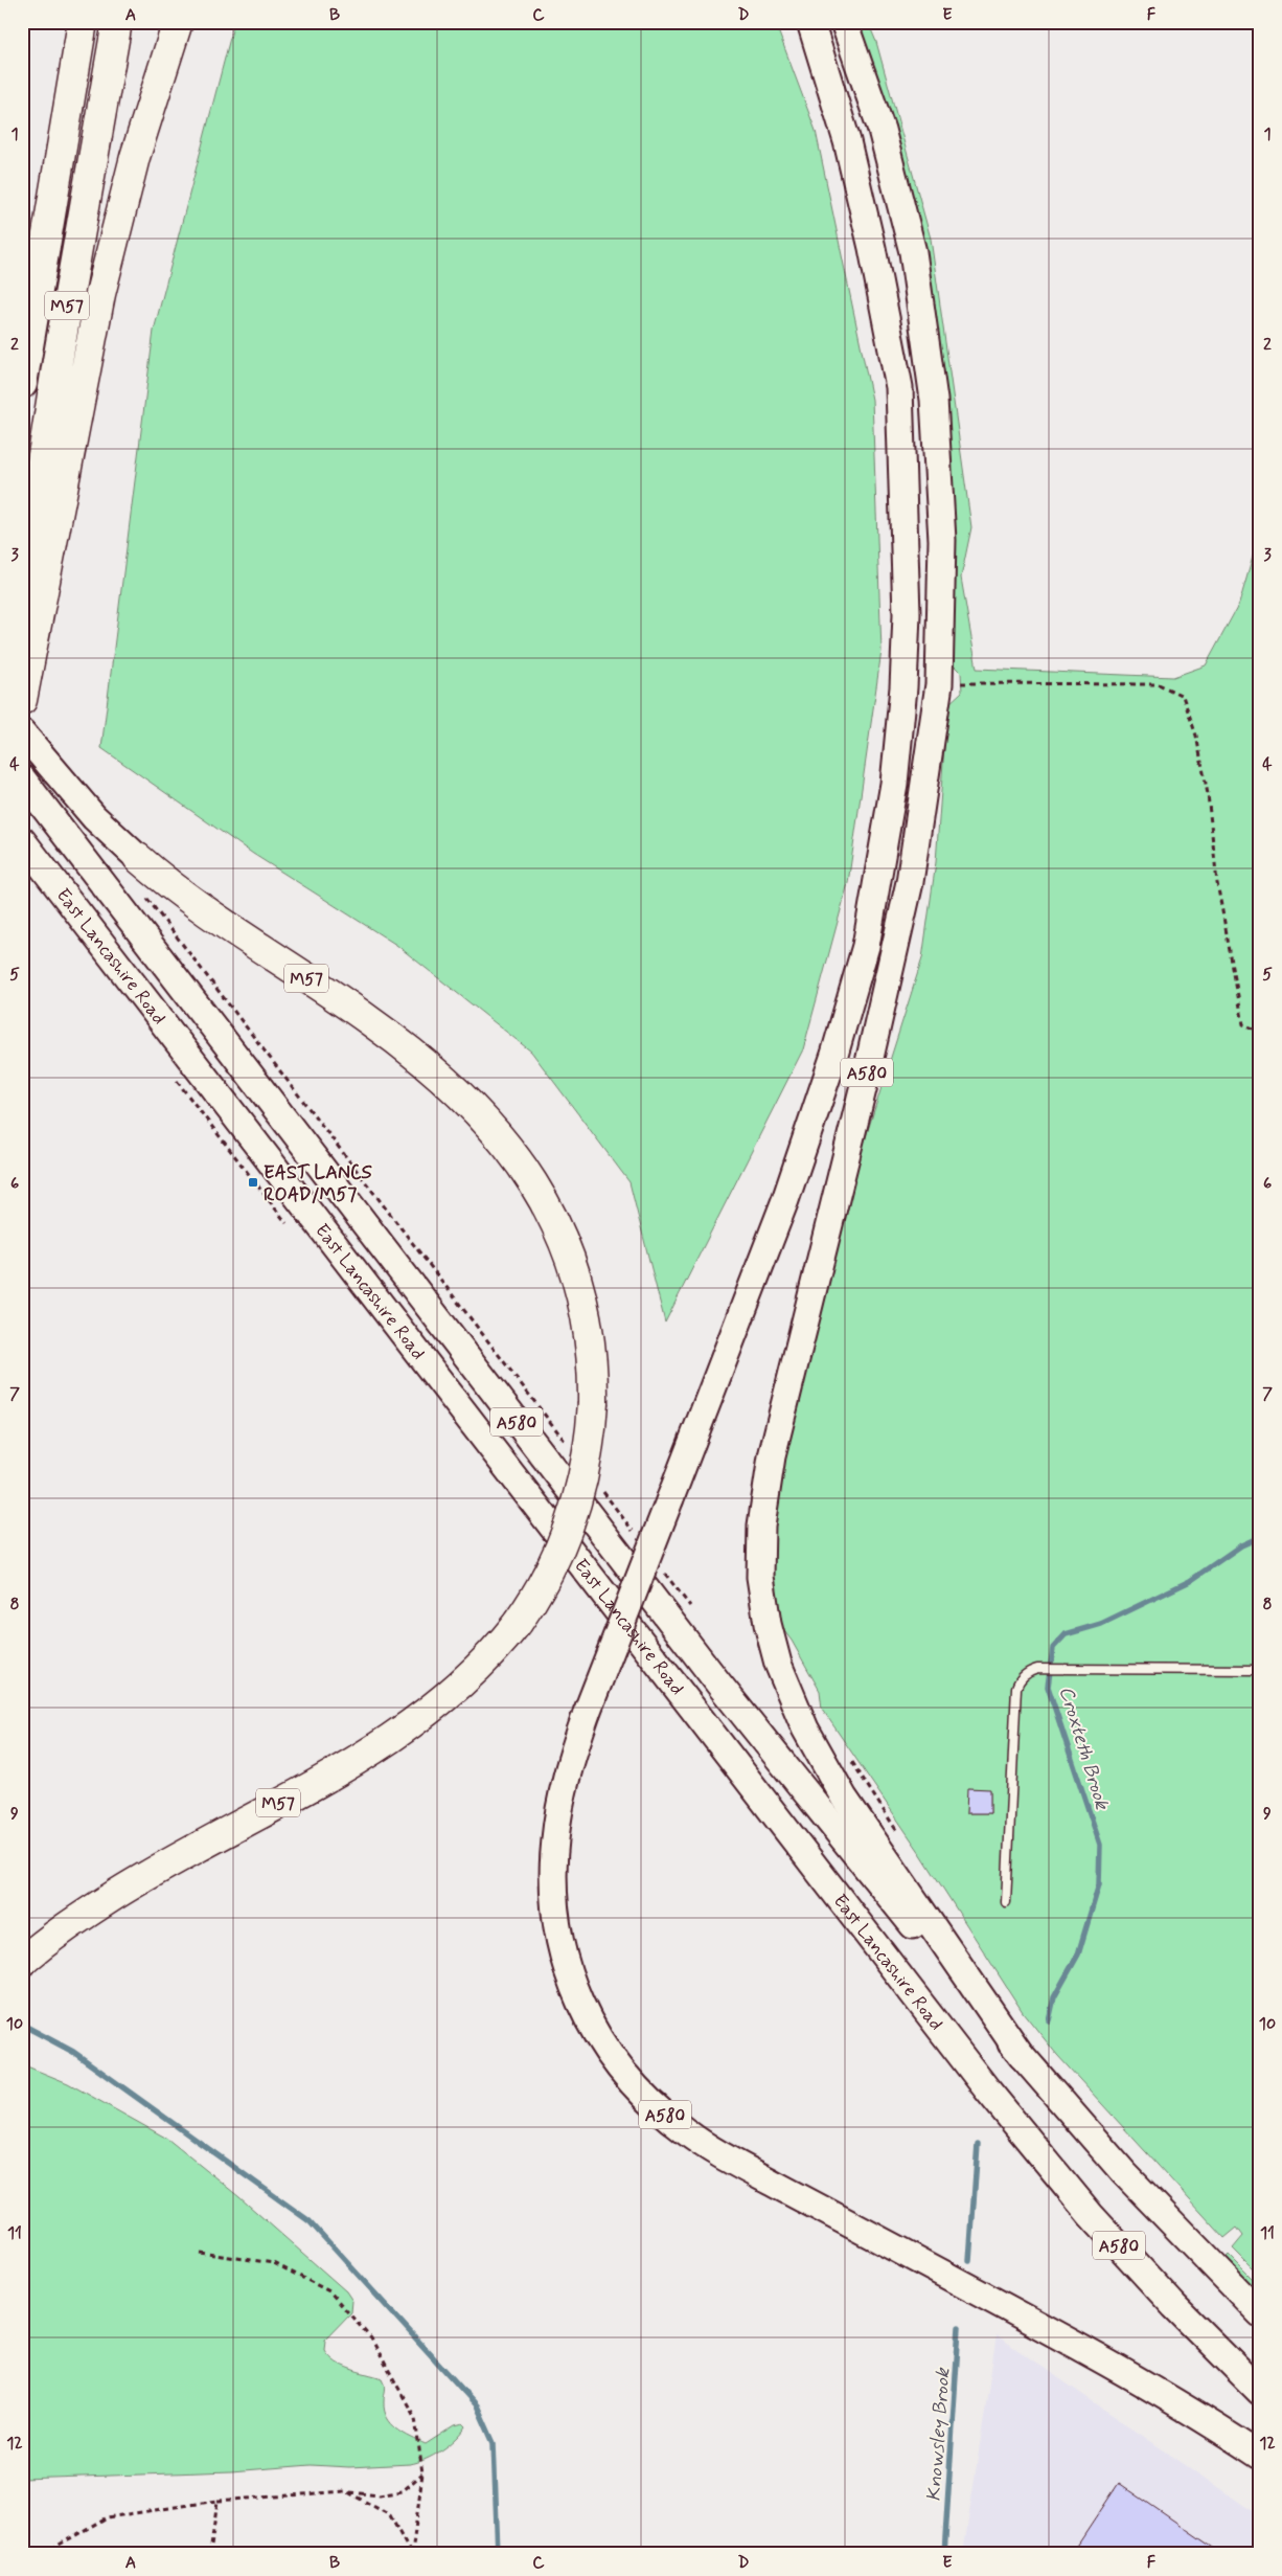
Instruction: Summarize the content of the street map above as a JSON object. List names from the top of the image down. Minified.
{"streets":{"highway":["M57","East Lancashire Road","A580"]},"crossings":[["East Lancashire Road","A580"]],"water":["Croxteth Brook","Knowsley Brook"],"places":{"transit":["EAST LANCS ROAD/M57"]},"grid":{"columns":["A","B","C","D","E","F"],"rows":["1","2","3","4","5","6","7","8","9","10","11","12"]}}
